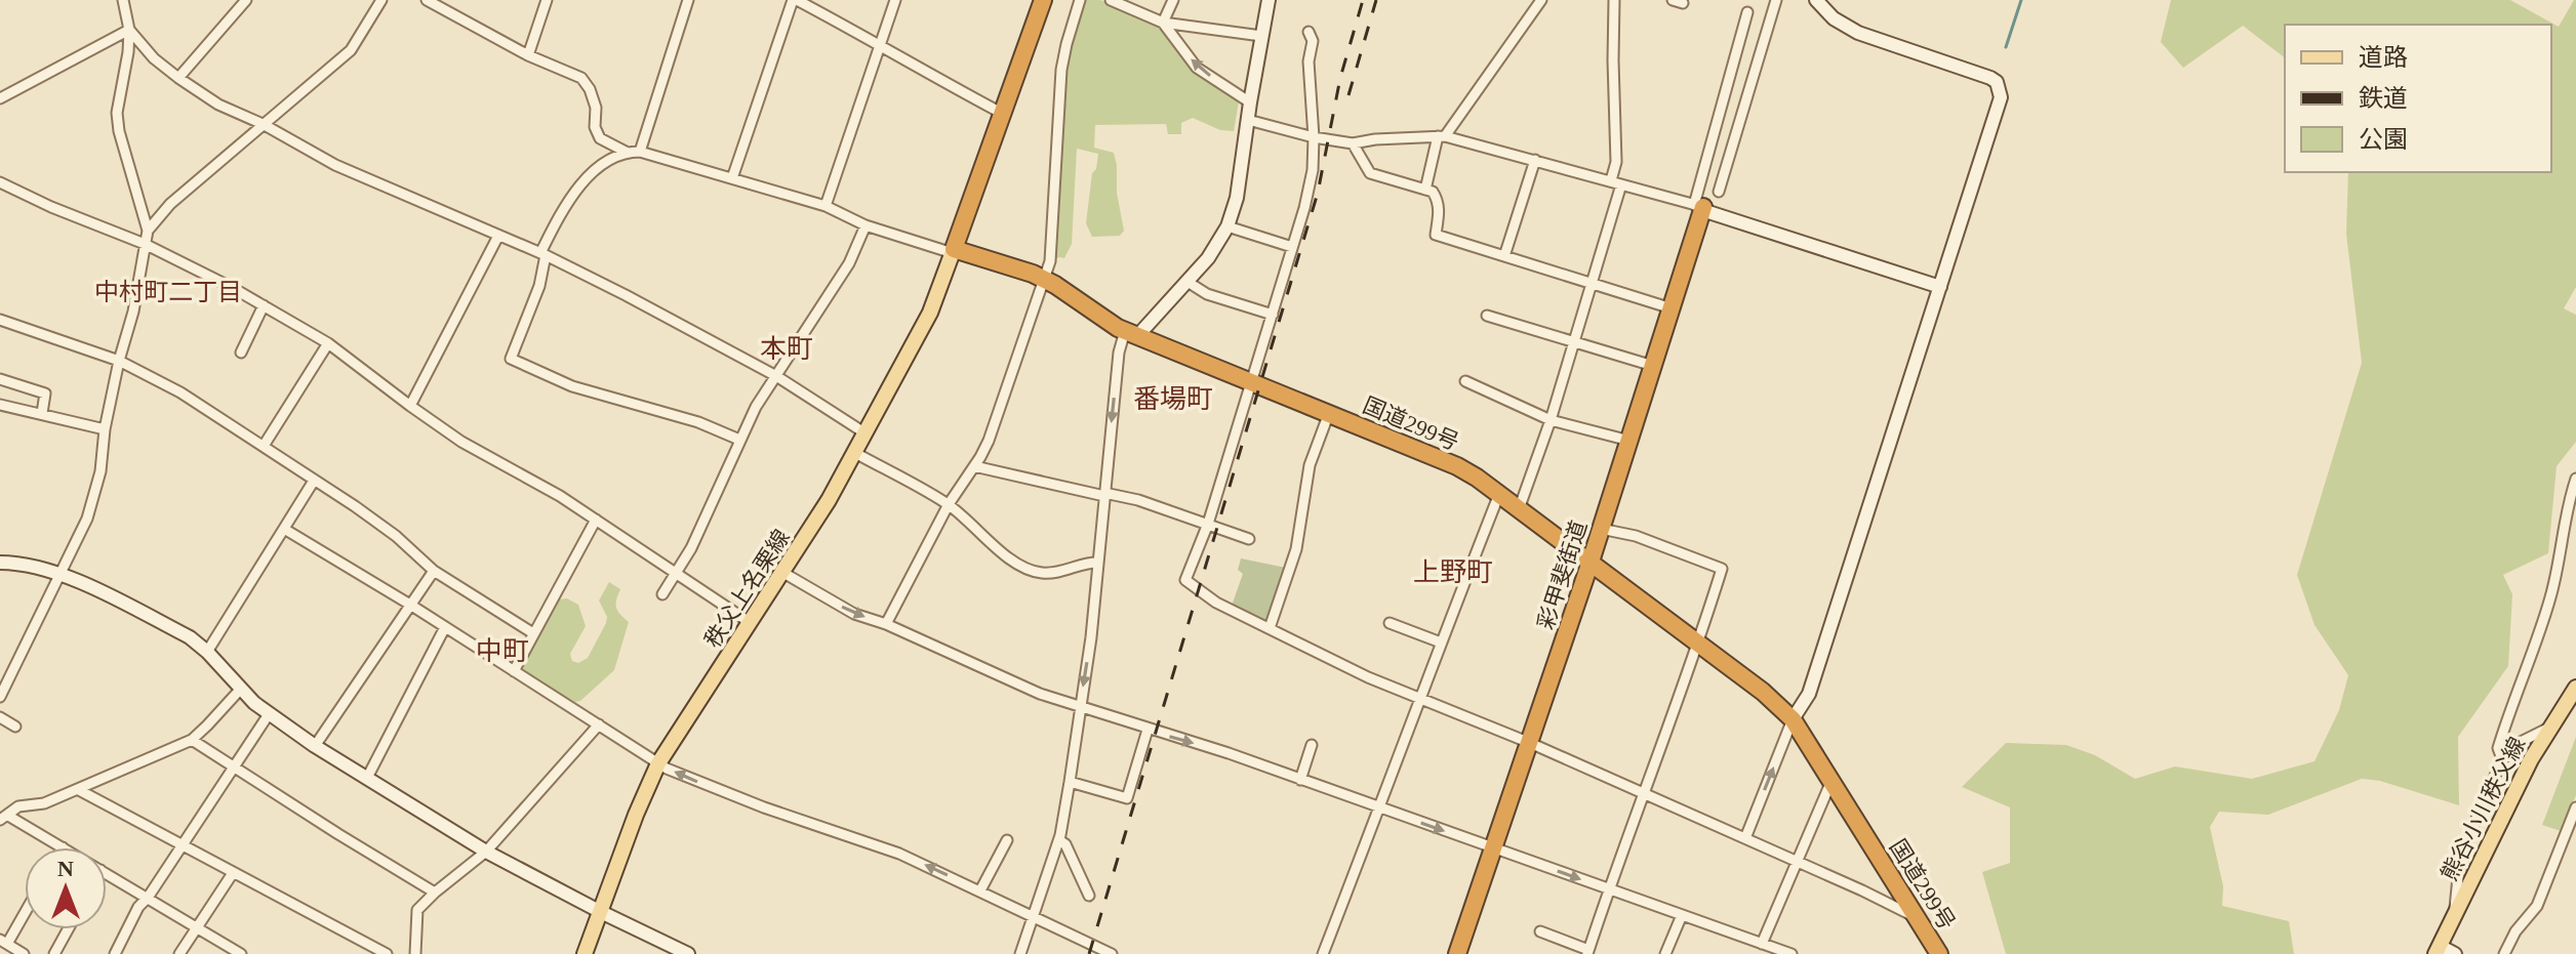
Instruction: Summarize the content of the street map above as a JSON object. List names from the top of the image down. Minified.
{"streets":{"highway":["国道299号","彩甲斐街道"],"main road":["秩父上名栗線","熊谷小川秩父線"]},"crossings":[["国道299号","彩甲斐街道"],["国道299号","秩父上名栗線"]],"districts":["中村町二丁目","本町","番場町","上野町","中町"],"legend":["道路","鉄道","公園"],"north":"top"}
